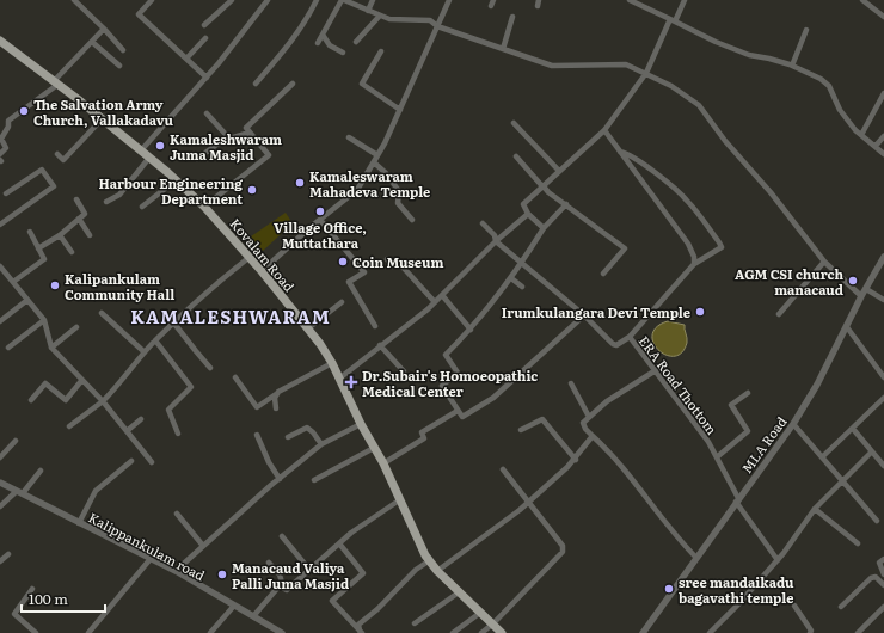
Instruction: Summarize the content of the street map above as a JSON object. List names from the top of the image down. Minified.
{"streets":{"main road":["Kovalam Road"],"street":["ERA Road Thottom","MLA Road","Kalippankulam road"]},"crossings":[["ERA Road Thottom","MLA Road"]],"districts":["KAMALESHWARAM"],"places":{"other":["The Salvation Army Church, Vallakadavu","Kamaleshwaram Juma Masjid","Kamaleswaram Mahadeva Temple","Harbour Engineering Department","Village Office, Muttathara","Coin Museum","AGM CSI church manacaud","Kalipankulam Community Hall","Irumkulangara Devi Temple","Manacaud Valiya Palli Juma Masjid","sree mandaikadu bagavathi temple"],"health":["Dr.Subair's Homoeopathic Medical Center"]},"scale_bar":"100 m"}
